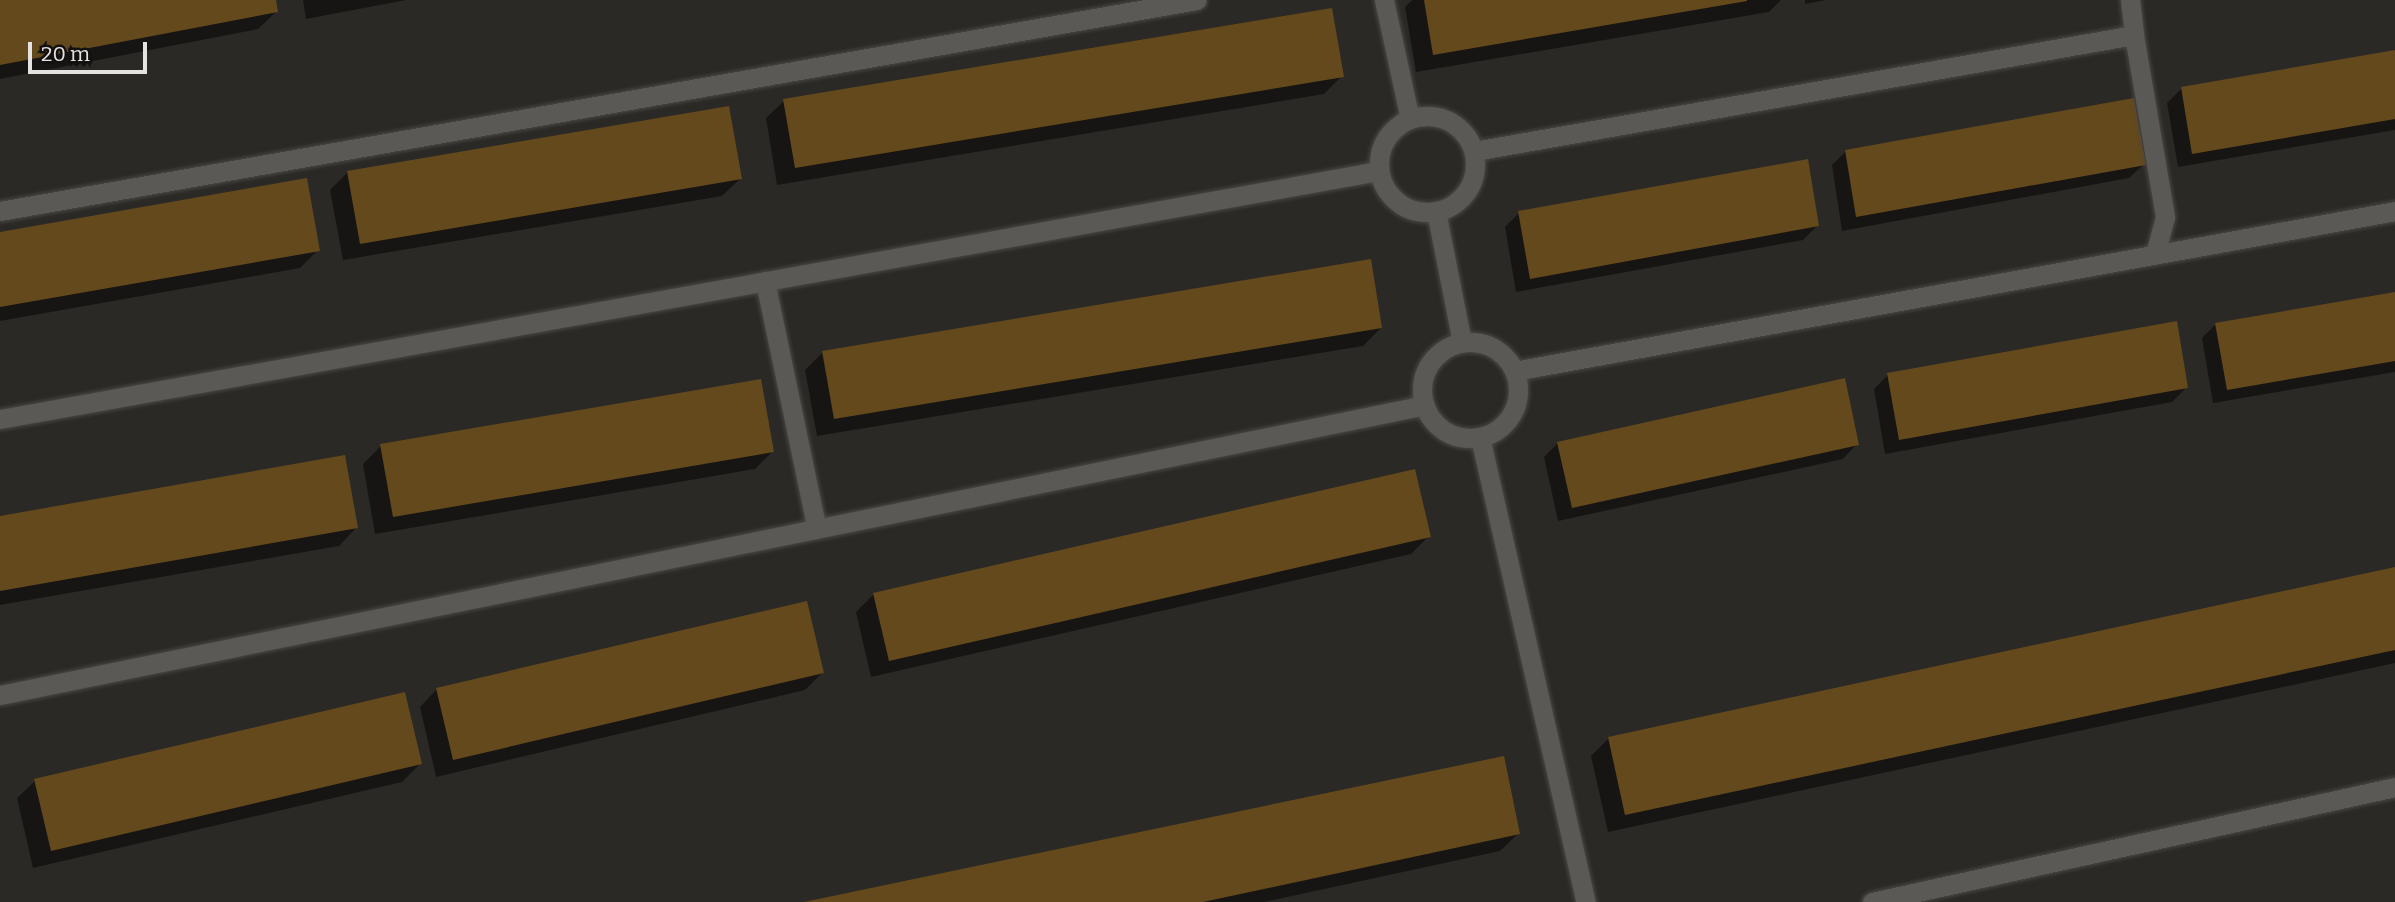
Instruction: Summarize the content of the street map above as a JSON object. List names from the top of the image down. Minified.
{"scale_bar":"20 m"}
